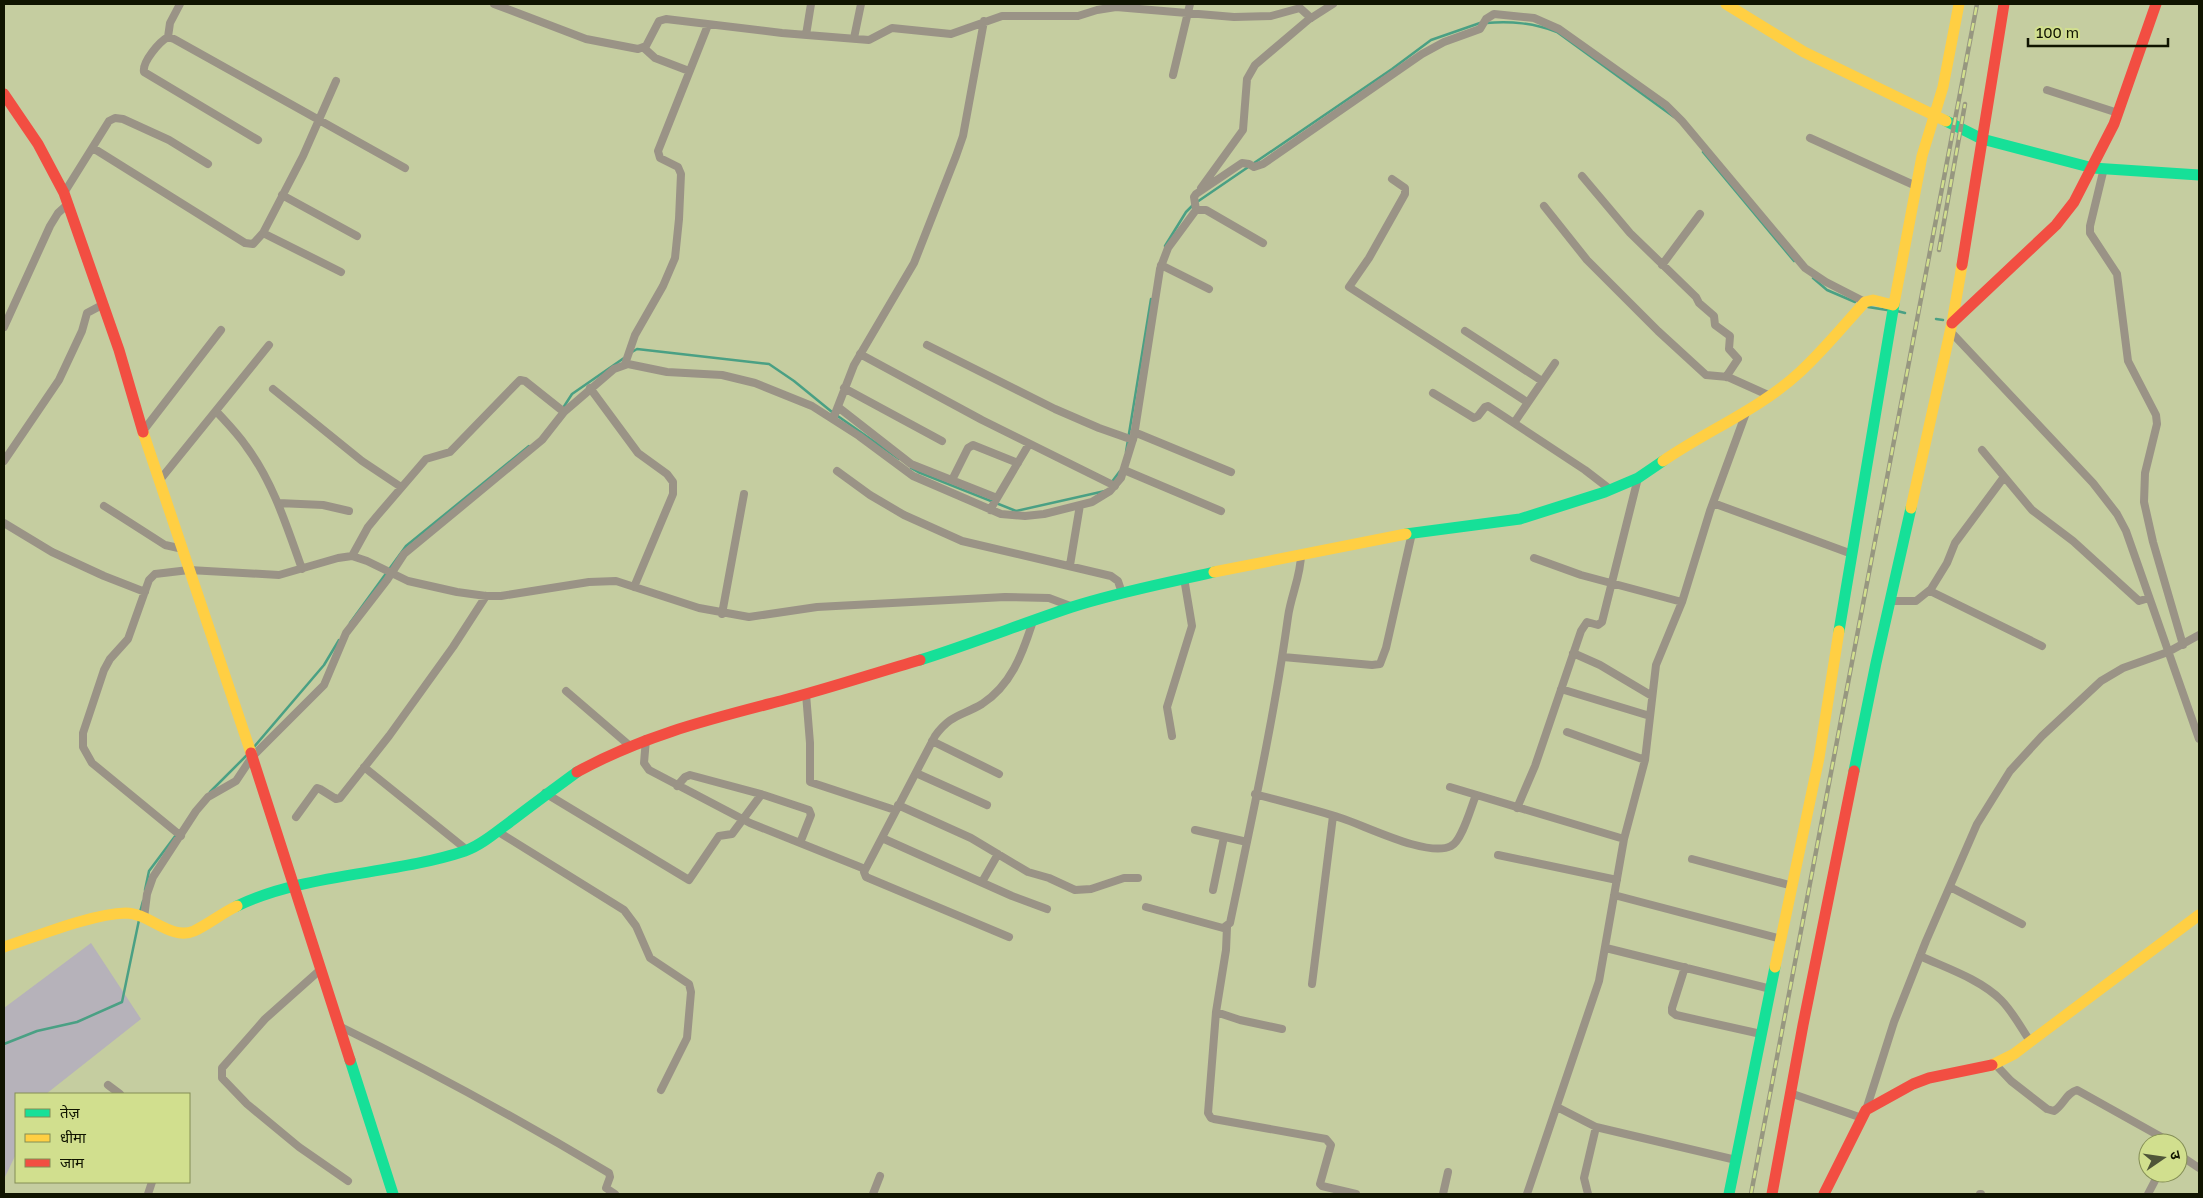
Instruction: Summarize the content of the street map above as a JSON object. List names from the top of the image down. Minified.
{"legend":["तेज़","धीमा","जाम"],"scale_bar":"100 m","north":"right"}
